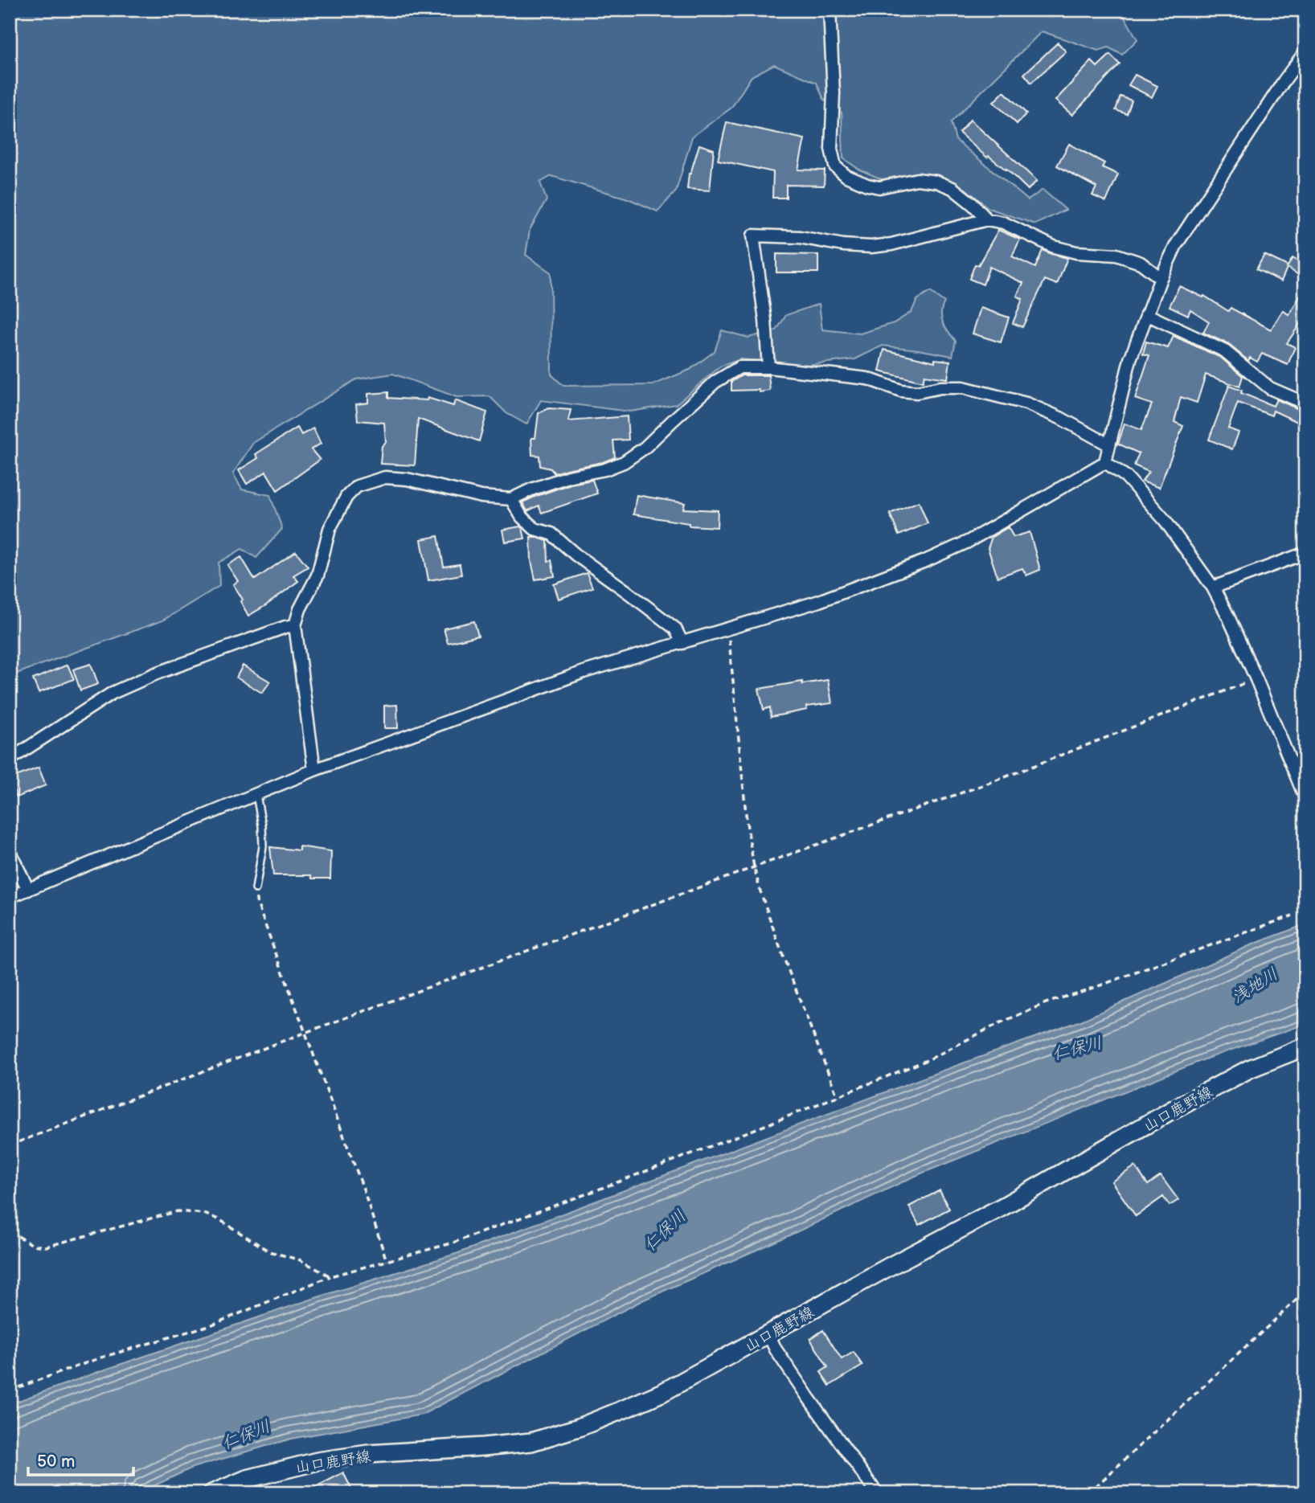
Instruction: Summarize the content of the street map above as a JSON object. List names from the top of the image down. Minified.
{"streets":{"main road":["山口鹿野線"]},"water":["浅地川","仁保川"],"scale_bar":"50 m"}
